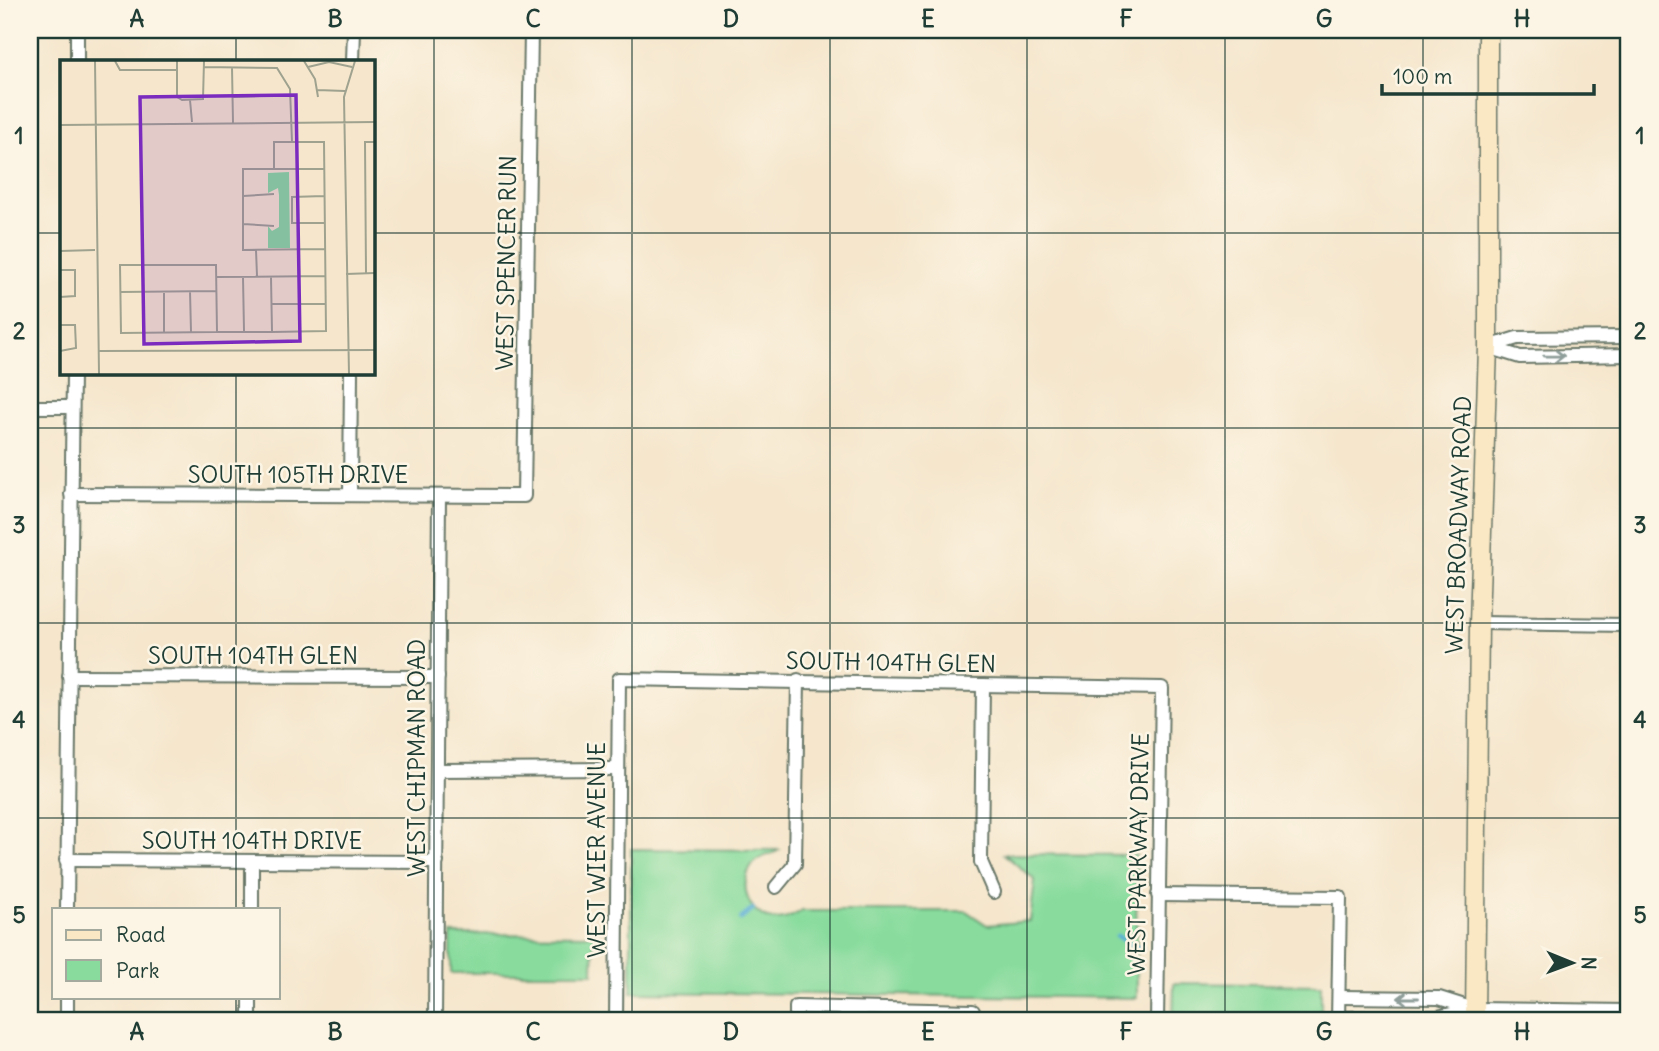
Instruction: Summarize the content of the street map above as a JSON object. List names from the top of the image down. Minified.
{"streets":{"main road":["WEST BROADWAY ROAD"],"street":["WEST SPENCER RUN","SOUTH 105TH DRIVE","SOUTH 104TH GLEN","WEST CHIPMAN ROAD","SOUTH 104TH DRIVE","WEST WIER AVENUE","WEST PARKWAY DRIVE"]},"crossings":[["WEST SPENCER RUN","SOUTH 105TH DRIVE"],["SOUTH 105TH DRIVE","WEST CHIPMAN ROAD"],["SOUTH 104TH GLEN","WEST CHIPMAN ROAD"],["SOUTH 104TH GLEN","WEST WIER AVENUE"],["SOUTH 104TH GLEN","WEST PARKWAY DRIVE"],["WEST CHIPMAN ROAD","SOUTH 104TH DRIVE"]],"legend":["Road","Park"],"scale_bar":"100 m","north":"right","grid":{"columns":["A","B","C","D","E","F","G","H"],"rows":["1","2","3","4","5"]}}
